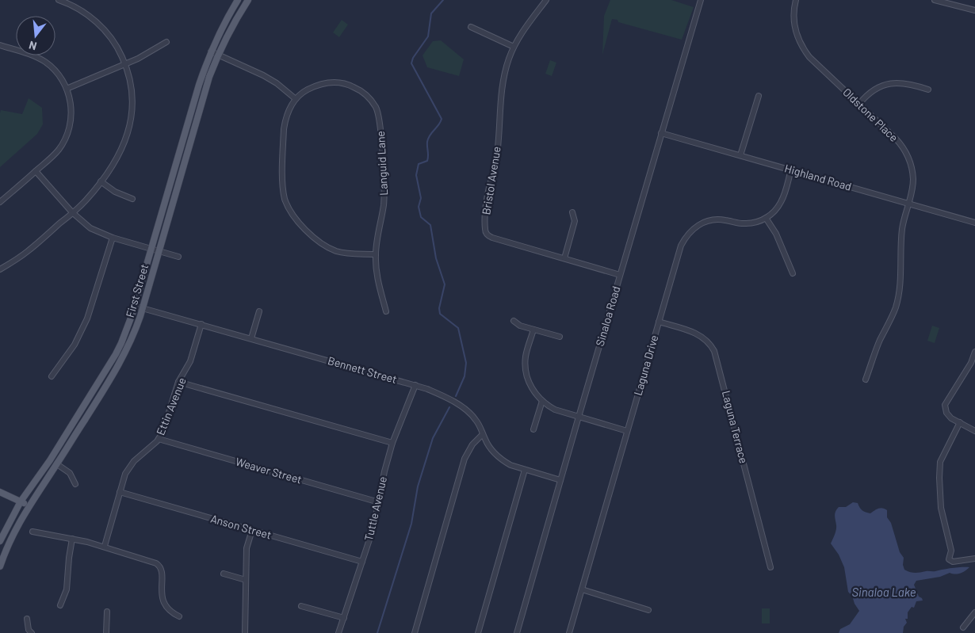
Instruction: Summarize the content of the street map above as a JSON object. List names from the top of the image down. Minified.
{"streets":{"main road":["First Street"],"street":["Oldstone Place","Languid Lane","Highland Road","Bristol Avenue","Sinaloa Road","Laguna Drive","Bennett Street","Ettin Avenue","Laguna Terrace","Weaver Street","Tuttle Avenue","Anson Street"]},"crossings":[["Oldstone Place","Highland Road"],["Highland Road","Sinaloa Road"],["Highland Road","Laguna Drive"],["Bristol Avenue","Sinaloa Road"],["First Street","Bennett Street"],["Sinaloa Road","Bennett Street"],["Laguna Drive","Laguna Terrace"],["Bennett Street","Ettin Avenue"],["Bennett Street","Tuttle Avenue"],["Ettin Avenue","Weaver Street"],["Ettin Avenue","Anson Street"],["Weaver Street","Tuttle Avenue"],["Tuttle Avenue","Anson Street"]],"water":["Sinaloa Lake"],"north":"bottom"}
